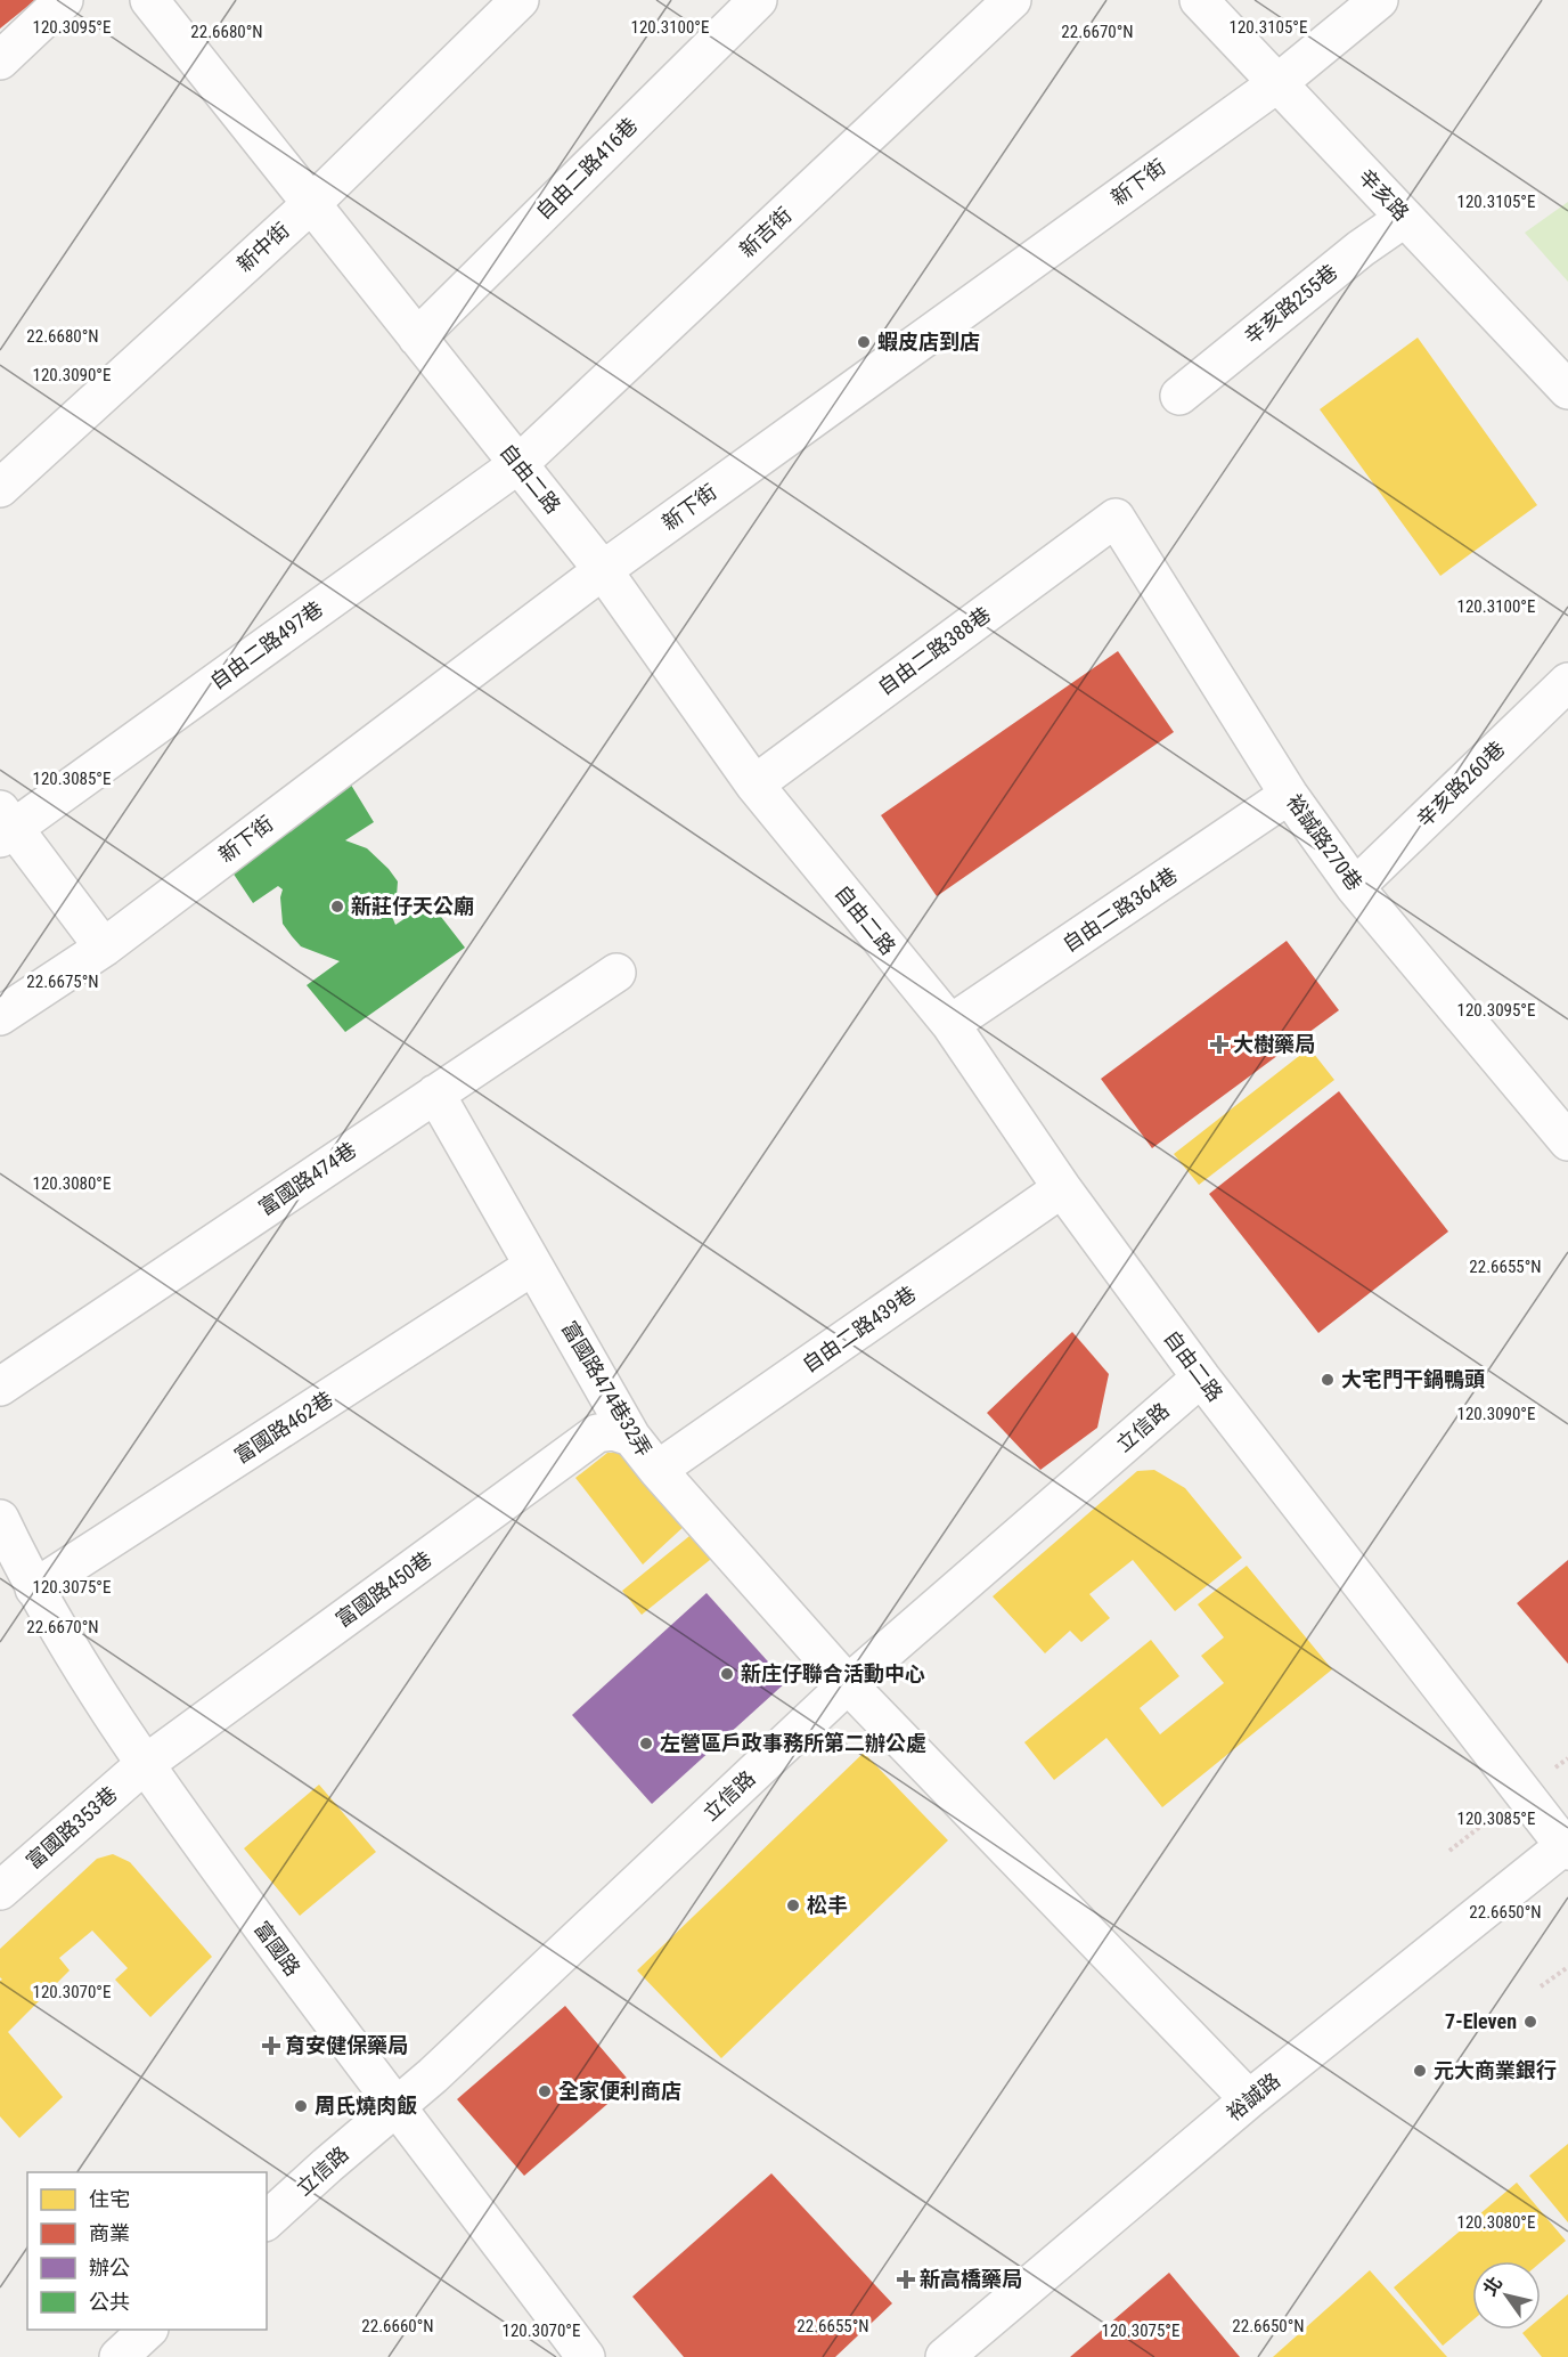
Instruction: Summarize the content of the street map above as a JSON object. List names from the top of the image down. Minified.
{"streets":{"street":["自由二路416巷","新下街","辛亥路","新吉街","新中街","辛亥路255巷","自由二路","自由二路497巷","自由二路388巷","辛亥路260巷","裕誠路270巷","自由二路364巷","富國路474巷","自由二路439巷","富國路474巷32弄","富國路462巷","立信路","富國路450巷","富國路353巷","富國路","裕誠路"]},"crossings":[["自由二路416巷","自由二路"],["新下街","辛亥路"],["新下街","自由二路"],["辛亥路","辛亥路255巷"],["新吉街","自由二路"],["新吉街","自由二路497巷"],["新中街","自由二路"],["自由二路","自由二路497巷"],["自由二路","自由二路388巷"],["自由二路","自由二路364巷"],["自由二路","自由二路439巷"],["自由二路","立信路"],["自由二路","裕誠路"],["自由二路388巷","裕誠路270巷"],["辛亥路260巷","裕誠路270巷"],["裕誠路270巷","自由二路364巷"],["富國路474巷","富國路474巷32弄"],["自由二路439巷","富國路474巷32弄"],["富國路474巷32弄","富國路462巷"],["富國路474巷32弄","立信路"],["富國路474巷32弄","富國路450巷"],["富國路474巷32弄","裕誠路"],["富國路462巷","富國路"],["立信路","富國路"],["富國路450巷","富國路353巷"],["富國路450巷","富國路"],["富國路353巷","富國路"]],"places":{"other":["蝦皮店到店","新莊仔天公廟","大宅門干鍋鴨頭","新庄仔聯合活動中心","左營區戶政事務所第二辦公處","松丰","7-Eleven","元大商業銀行","全家便利商店","周氏燒肉飯"],"health":["大樹藥局","育安健保藥局","新高橋藥局"]},"legend":["住宅","商業","辦公","公共"],"north":"top left","coordinates":["120.3095°E","120.3100°E","120.3105°E","22.6680°N","22.6670°N","120.3090°E","120.3085°E","22.6675°N","120.3080°E","22.6655°N","120.3075°E","22.6650°N","120.3070°E","22.6660°N"]}
